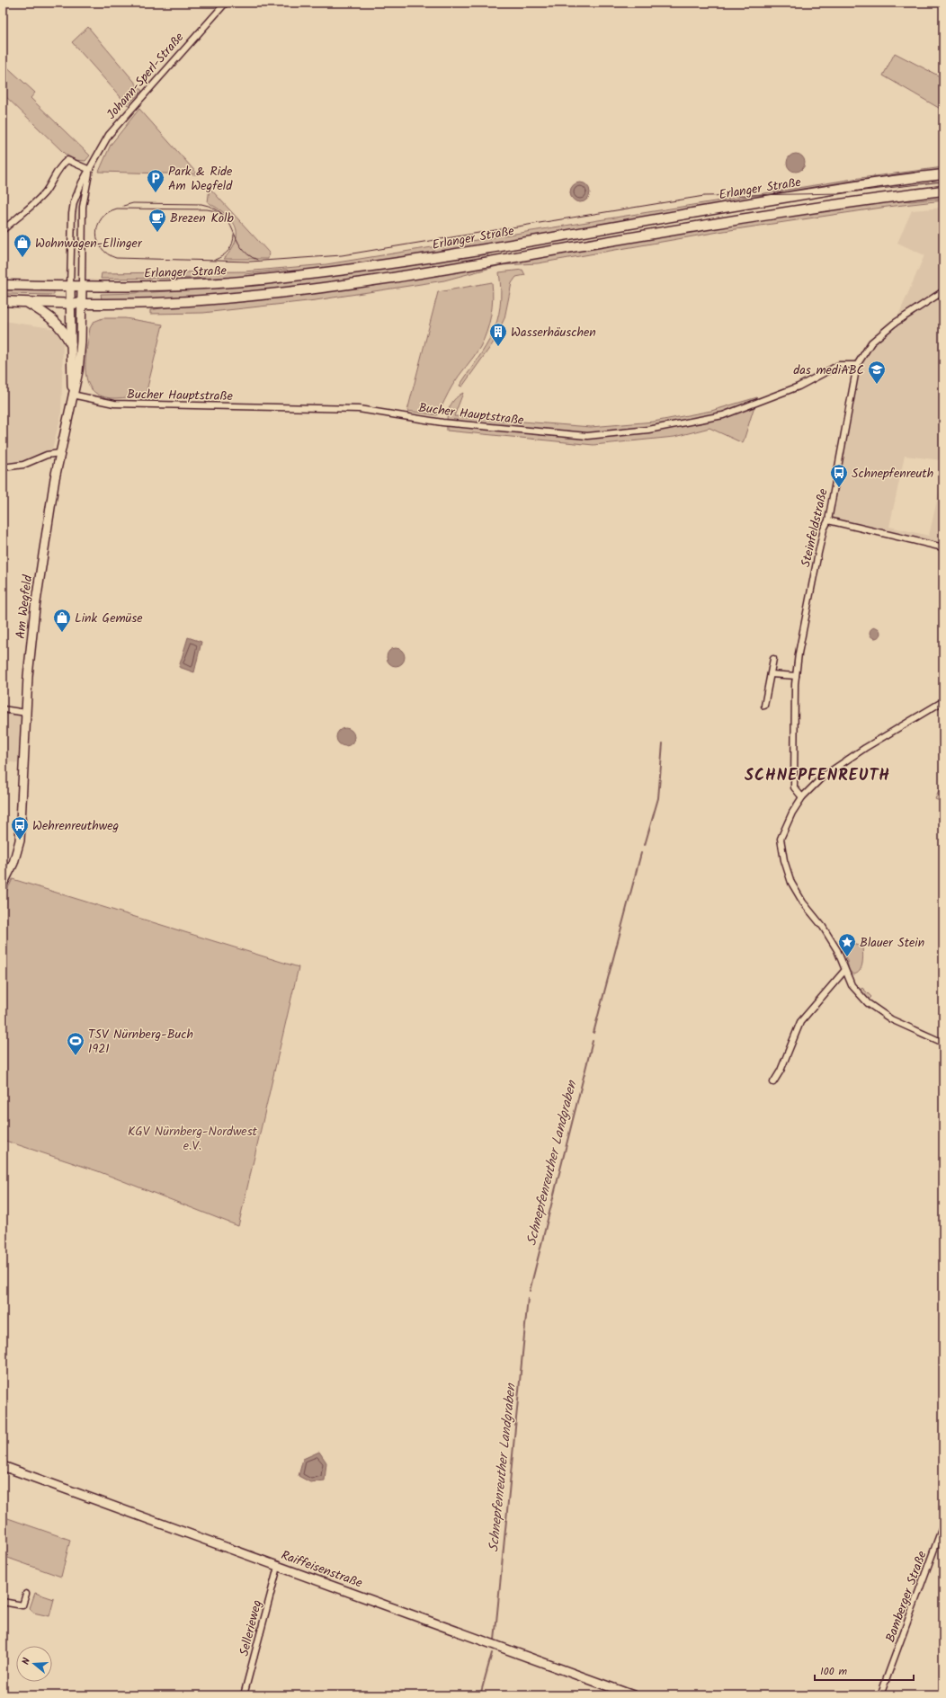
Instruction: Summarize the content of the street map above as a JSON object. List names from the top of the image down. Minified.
{"streets":{"main road":["Erlanger Straße"],"street":["Johann-Sperl-Straße","Bucher Hauptstraße","Steinfeldstraße","Am Wegfeld","Raiffeisenstraße","Bamberger Straße","Sellerieweg"]},"crossings":[["Johann-Sperl-Straße","Erlanger Straße"],["Johann-Sperl-Straße","Am Wegfeld"],["Erlanger Straße","Am Wegfeld"],["Bucher Hauptstraße","Steinfeldstraße"],["Bucher Hauptstraße","Am Wegfeld"],["Raiffeisenstraße","Sellerieweg"]],"districts":["SCHNEPFENREUTH"],"water":["Schnepfenreuther Landgraben"],"parks":["KGV Nürnberg-Nordwest e.V."],"places":{"parking":["Park & Ride Am Wegfeld"],"cafe":["Brezen Kolb"],"shop":["Wohnwagen-Ellinger","Link Gemüse"],"building":["Wasserhäuschen"],"school or university":["das mediABC"],"bus stop":["Schnepfenreuth","Wehrenreuthweg"],"place":["Blauer Stein"],"sports":["TSV Nürnberg-Buch 1921"]},"scale_bar":"100 m","north":"left"}
